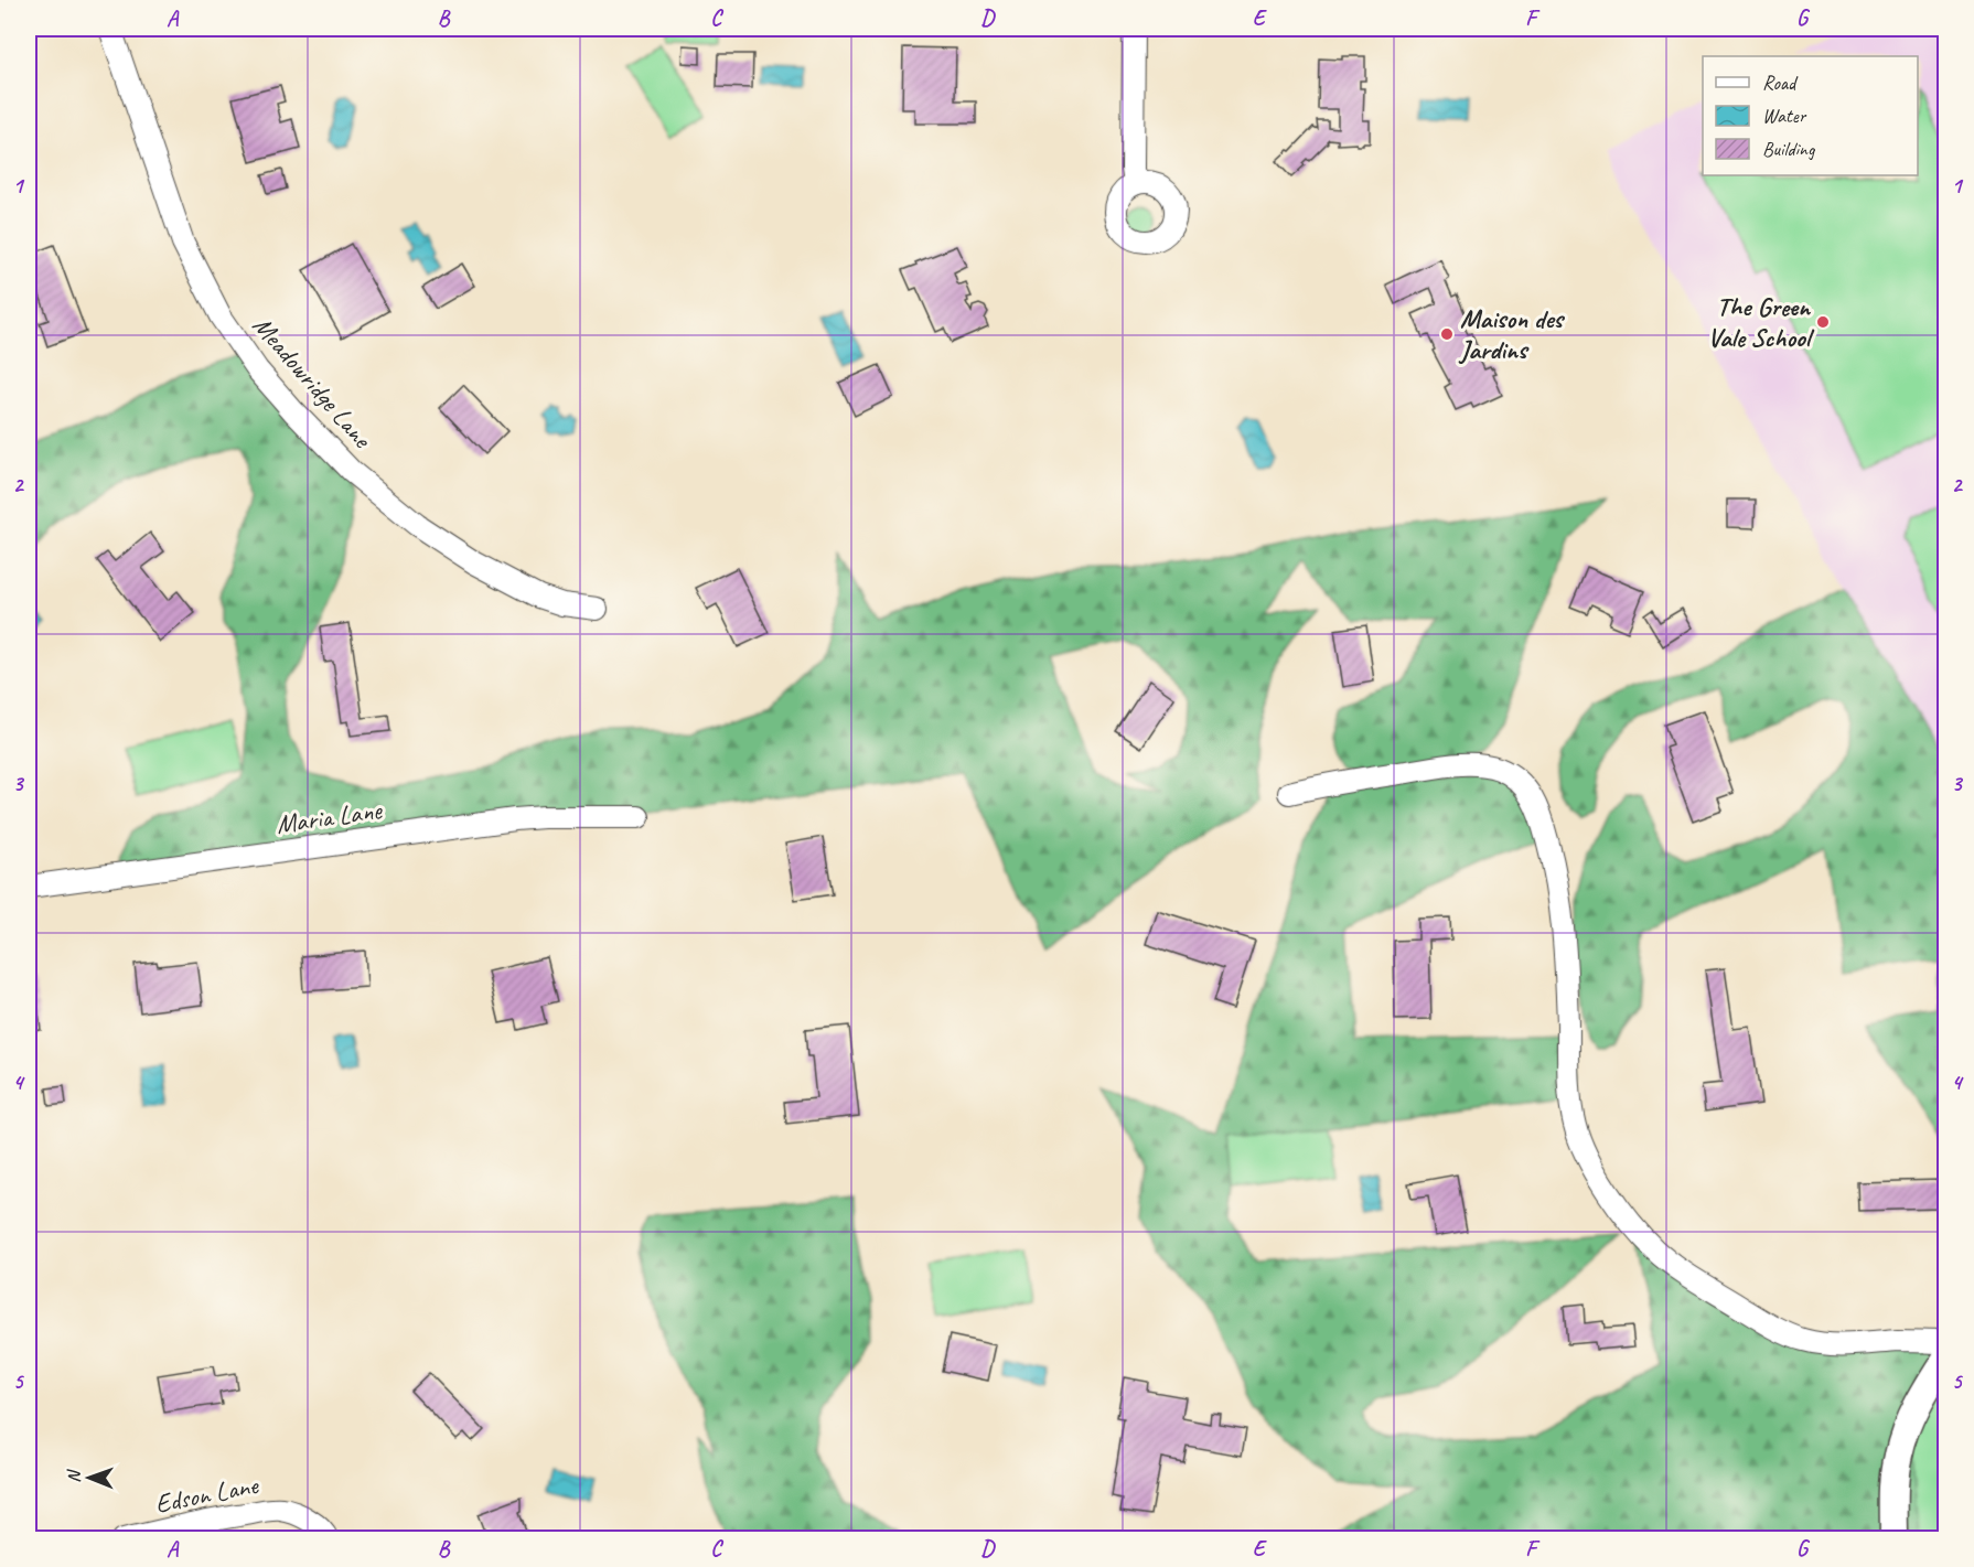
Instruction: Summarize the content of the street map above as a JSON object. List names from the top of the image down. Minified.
{"streets":{"street":["Meadowridge Lane","Maria Lane","Edson Lane"]},"places":["The Green Vale School","Maison des Jardins"],"legend":["Road","Water","Building"],"north":"left","grid":{"columns":["A","B","C","D","E","F","G"],"rows":["1","2","3","4","5"]}}
